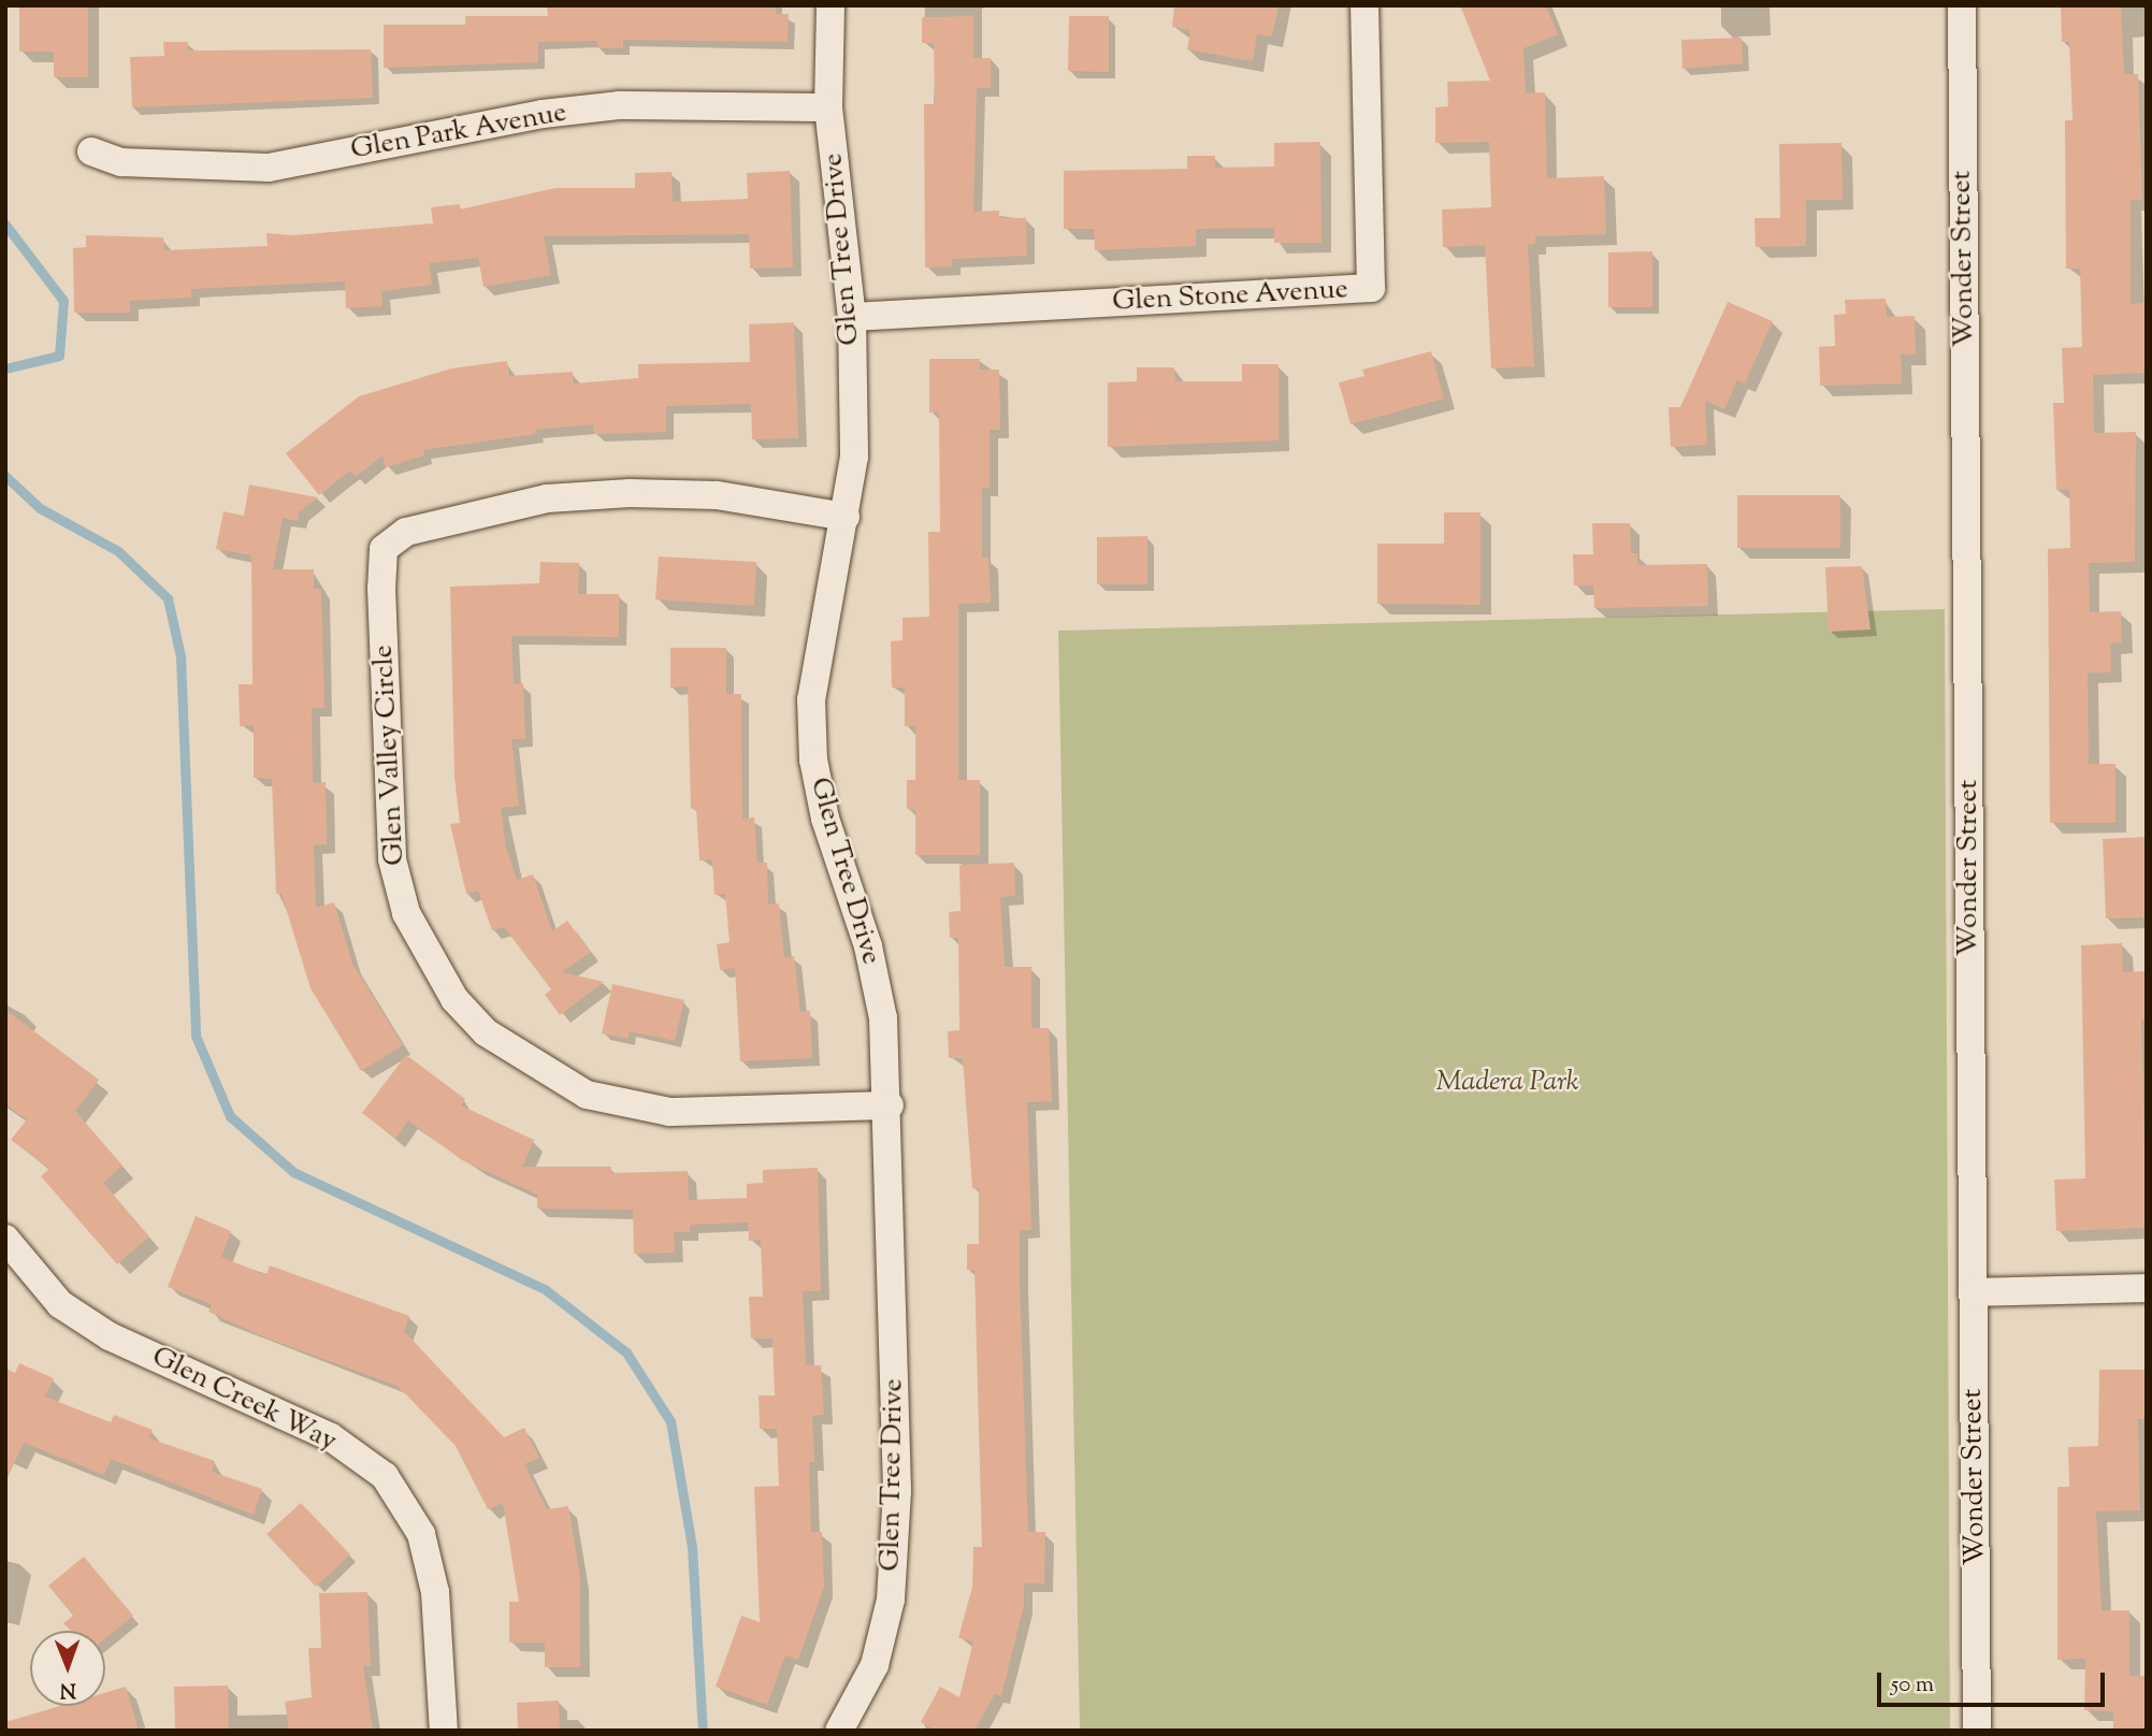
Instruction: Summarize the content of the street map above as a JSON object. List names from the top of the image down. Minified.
{"streets":{"street":["Glen Park Avenue","Glen Tree Drive","Wonder Street","Glen Stone Avenue","Glen Valley Circle","Glen Creek Way"]},"crossings":[["Glen Park Avenue","Glen Tree Drive"],["Glen Tree Drive","Glen Stone Avenue"],["Glen Tree Drive","Glen Valley Circle"]],"parks":["Madera Park"],"scale_bar":"50 m","north":"bottom"}
